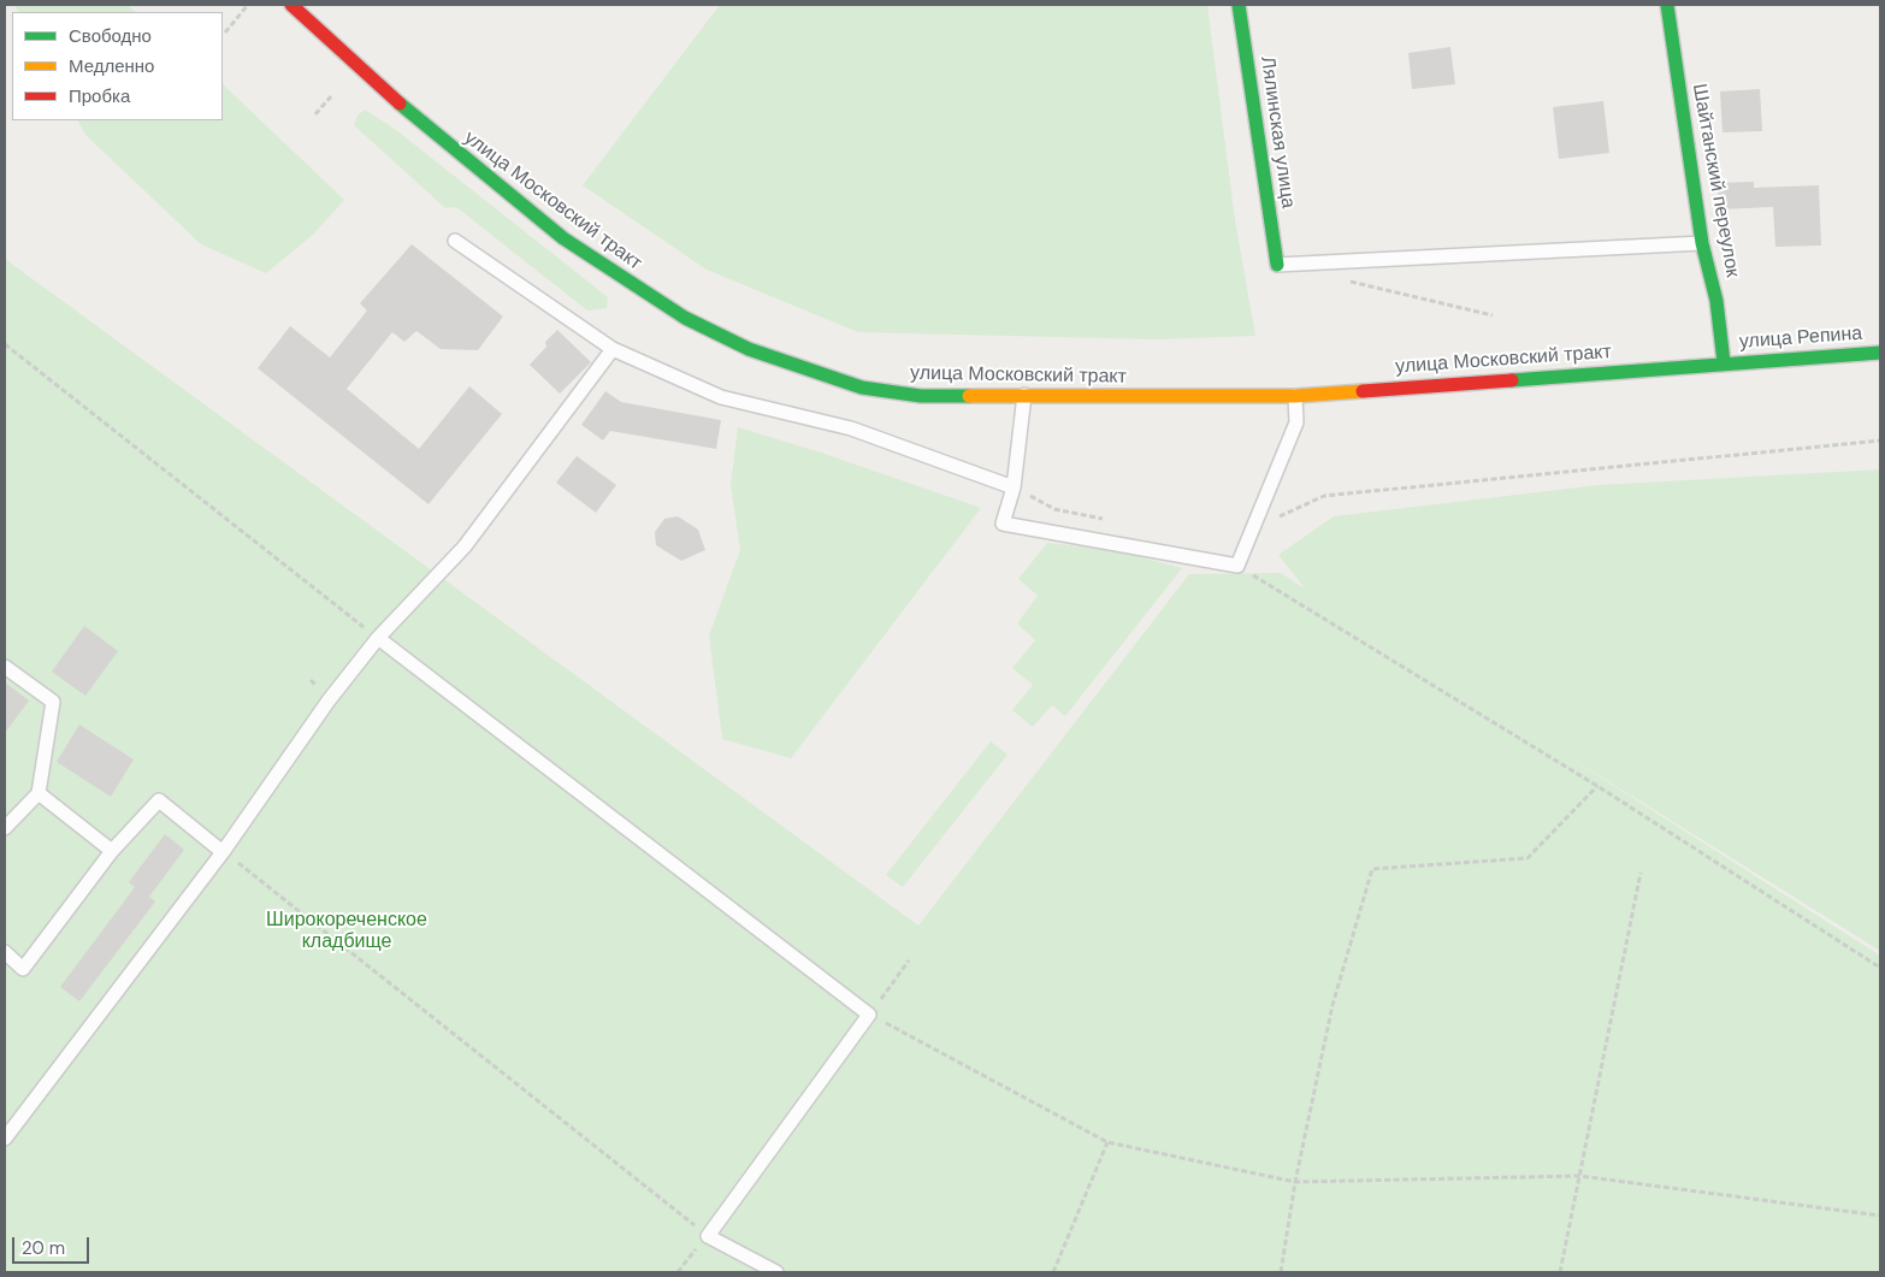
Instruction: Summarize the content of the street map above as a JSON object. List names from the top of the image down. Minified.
{"streets":{"main road":["Лялинская улица","Шайтанский переулок","улица Московский тракт","улица Репина"]},"crossings":[["Шайтанский переулок","улица Московский тракт"],["Шайтанский переулок","улица Репина"],["улица Московский тракт","улица Репина"]],"parks":["Широкореченское кладбище"],"legend":["Свободно","Медленно","Пробка"],"scale_bar":"20 m"}
